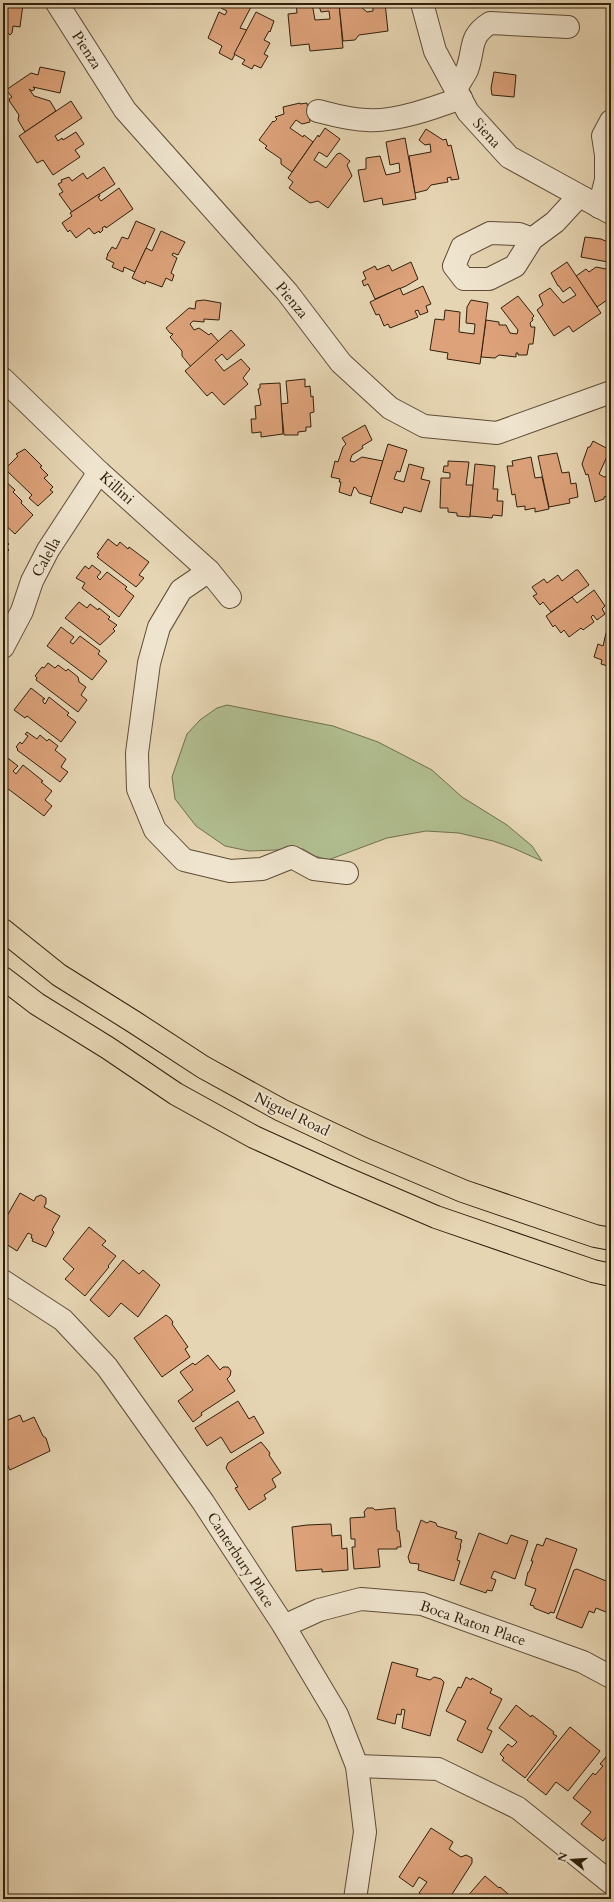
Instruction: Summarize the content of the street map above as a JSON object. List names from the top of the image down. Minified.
{"streets":{"main road":["Niguel Road"],"street":["Pienza","Siena","Killini","Calella","Canterbury Place","Boca Raton Place"]},"crossings":[["Killini","Calella"],["Canterbury Place","Boca Raton Place"]],"north":"left"}
